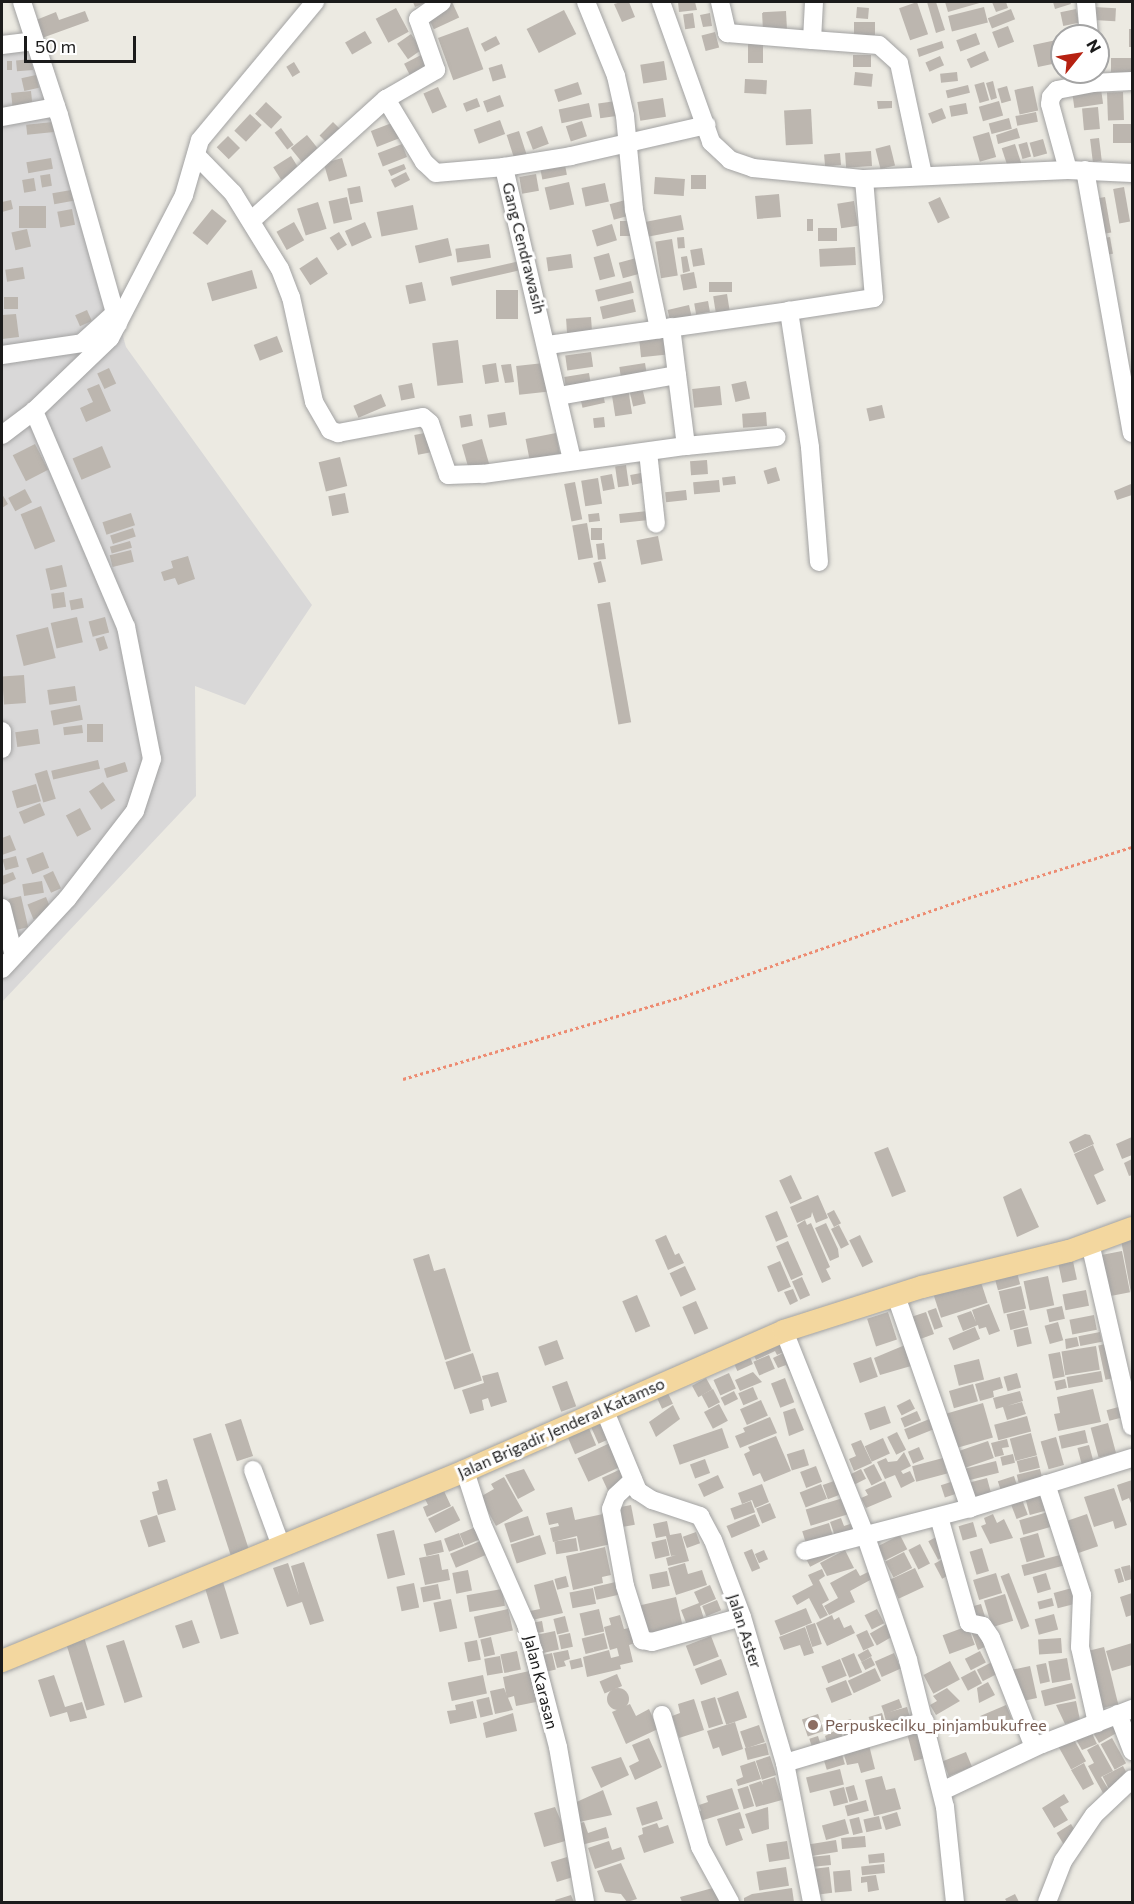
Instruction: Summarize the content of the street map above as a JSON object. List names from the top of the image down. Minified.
{"streets":{"main road":["Jalan Brigadir Jenderal Katamso"],"street":["Gang Cendrawasih","Jalan Aster","Jalan Karasan"]},"crossings":[["Jalan Brigadir Jenderal Katamso","Jalan Aster"],["Jalan Brigadir Jenderal Katamso","Jalan Karasan"]],"places":["Perpuskecilku_pinjambukufree"],"scale_bar":"50 m","north":"top right"}
